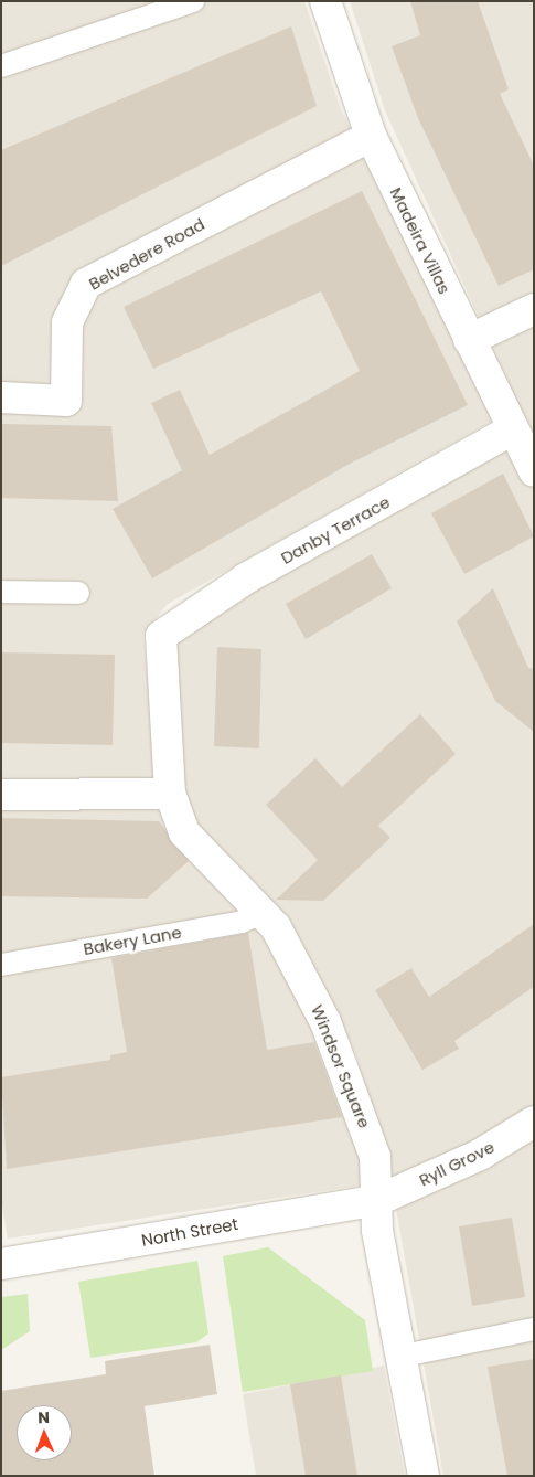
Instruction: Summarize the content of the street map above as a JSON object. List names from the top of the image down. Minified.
{"streets":{"street":["Madeira Villas","Belvedere Road","Danby Terrace","Windsor Square","Ryll Grove","North Street"],"lane":["Bakery Lane"]},"crossings":[["Madeira Villas","Belvedere Road"],["Madeira Villas","Danby Terrace"],["Danby Terrace","Windsor Square"],["Bakery Lane","Windsor Square"],["Windsor Square","Ryll Grove"],["Windsor Square","North Street"],["Ryll Grove","North Street"]],"north":"top"}
